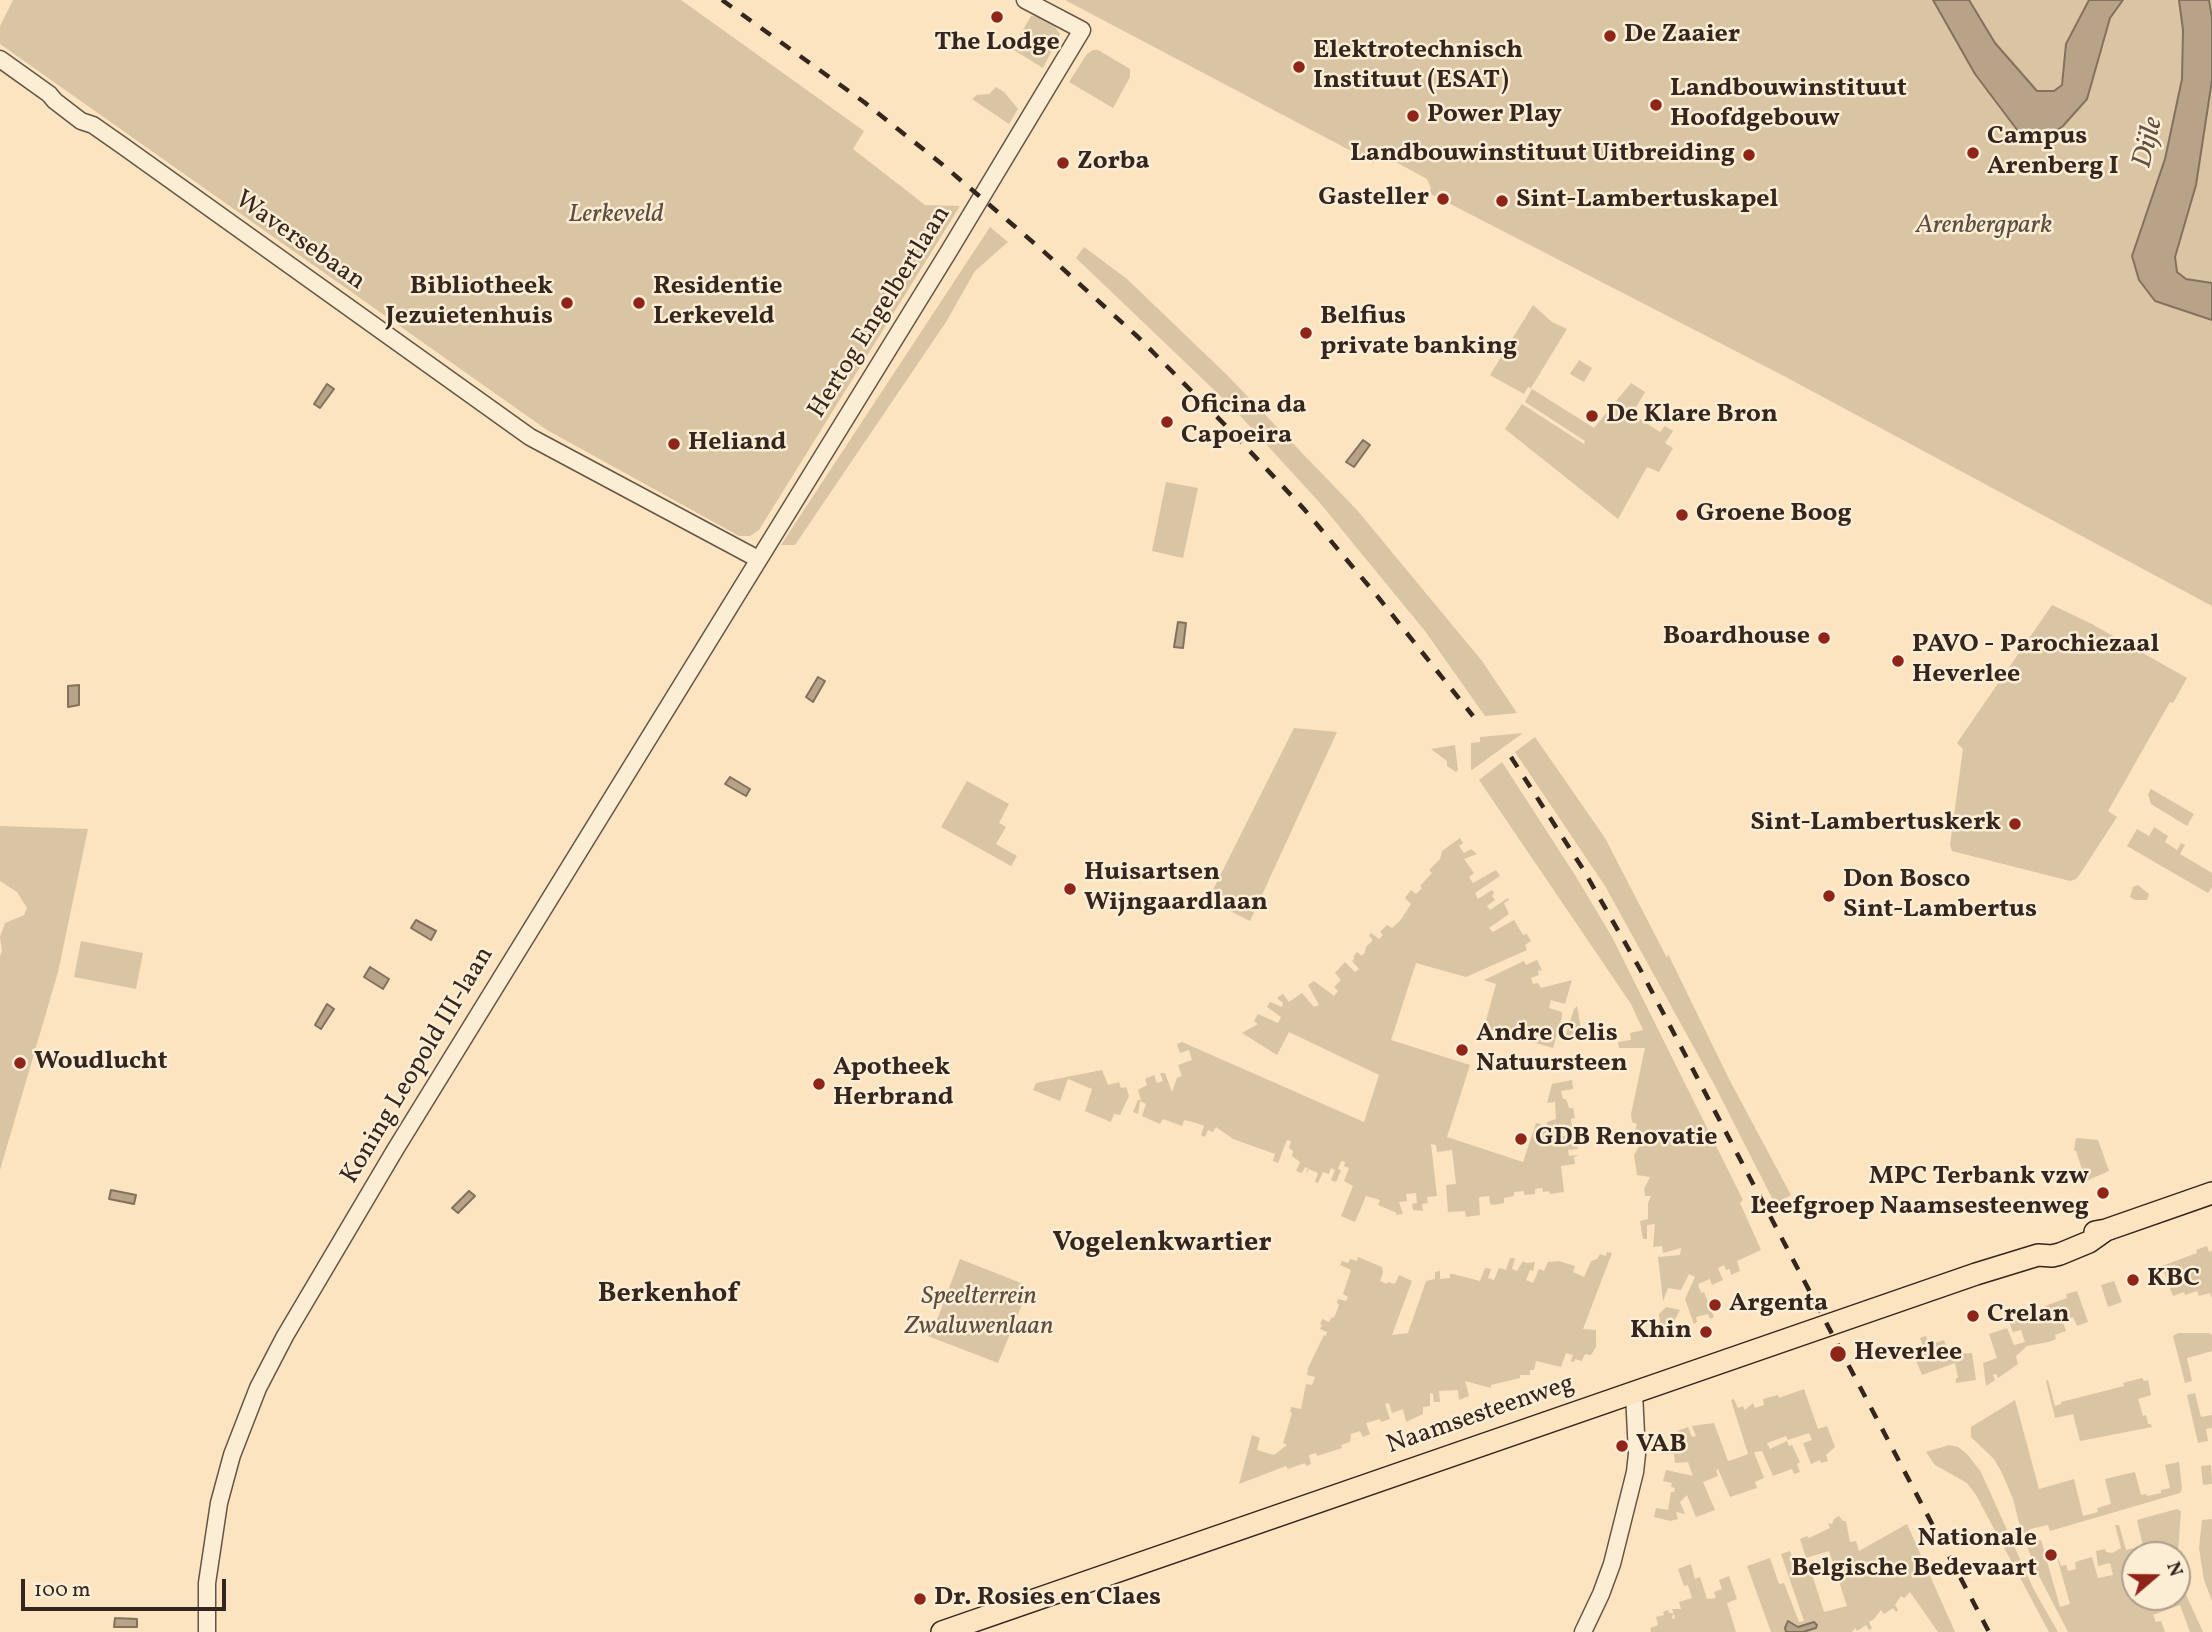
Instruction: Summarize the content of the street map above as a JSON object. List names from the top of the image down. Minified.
{"streets":{"main road":["Naamsesteenweg"],"street":["Waversebaan","Hertog Engelbertlaan","Koning Leopold III-laan"]},"crossings":[["Waversebaan","Hertog Engelbertlaan"],["Waversebaan","Koning Leopold III-laan"],["Hertog Engelbertlaan","Koning Leopold III-laan"]],"districts":["Vogelenkwartier","Berkenhof"],"water":["Dijle"],"parks":["Lerkeveld","Arenbergpark","Speelterrein Zwaluwenlaan"],"places":["The Lodge","De Zaaier","Elektrotechnisch Instituut (ESAT)","Landbouwinstituut Hoofdgebouw","Power Play","Campus Arenberg I","Landbouwinstituut Uitbreiding","Zorba","Gasteller","Sint-Lambertuskapel","Bibliotheek Jezuietenhuis","Residentie Lerkeveld","Belfius private banking","De Klare Bron","Oficina da Capoeira","Heliand","Groene Boog","Boardhouse","PAVO - Parochiezaal Heverlee","Sint-Lambertuskerk","Huisartsen Wijngaardlaan","Don Bosco Sint-Lambertus","Andre Celis Natuursteen","Woudlucht","Apotheek Herbrand","GDB Renovatie","MPC Terbank vzw Leefgroep Naamsesteenweg","KBC","Argenta","Crelan","Khin","Heverlee","VAB","Nationale Belgische Bedevaart","Dr. Rosies en Claes"],"scale_bar":"100 m","north":"right"}
